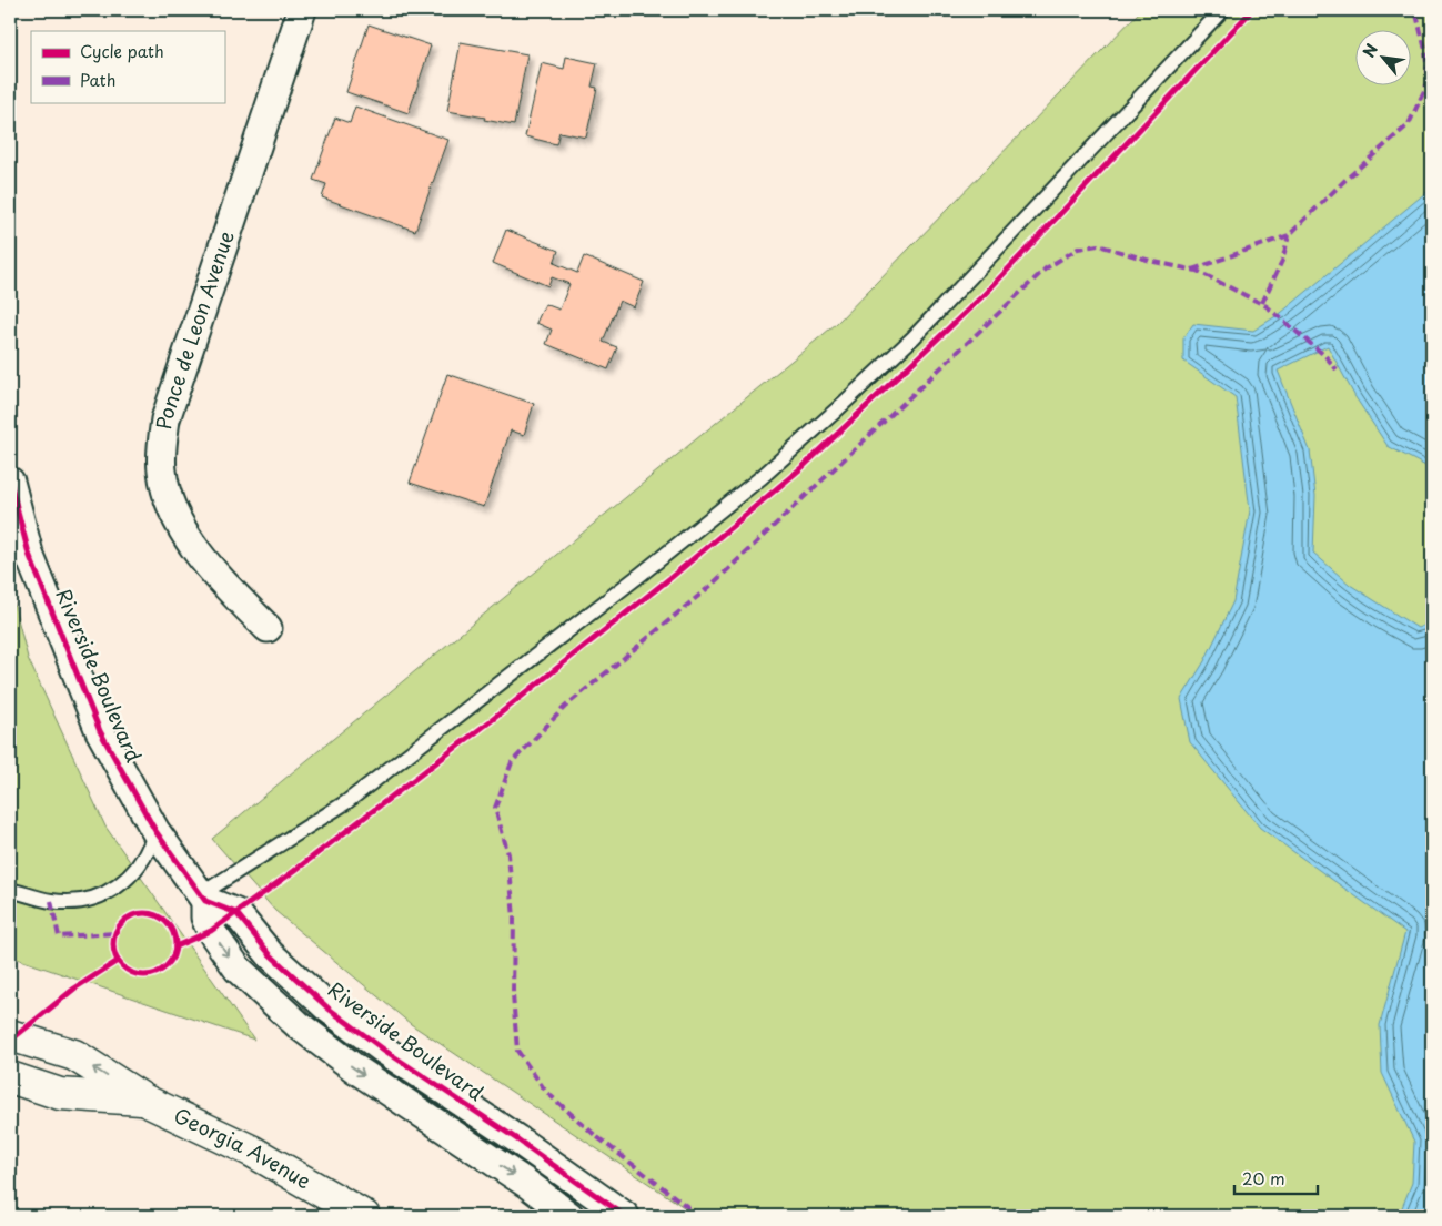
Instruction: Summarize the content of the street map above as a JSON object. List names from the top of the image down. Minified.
{"streets":{"main road":["Georgia Avenue"],"street":["Ponce de Leon Avenue","Riverside Boulevard"]},"legend":["Cycle path","Path"],"scale_bar":"20 m","north":"top left"}
